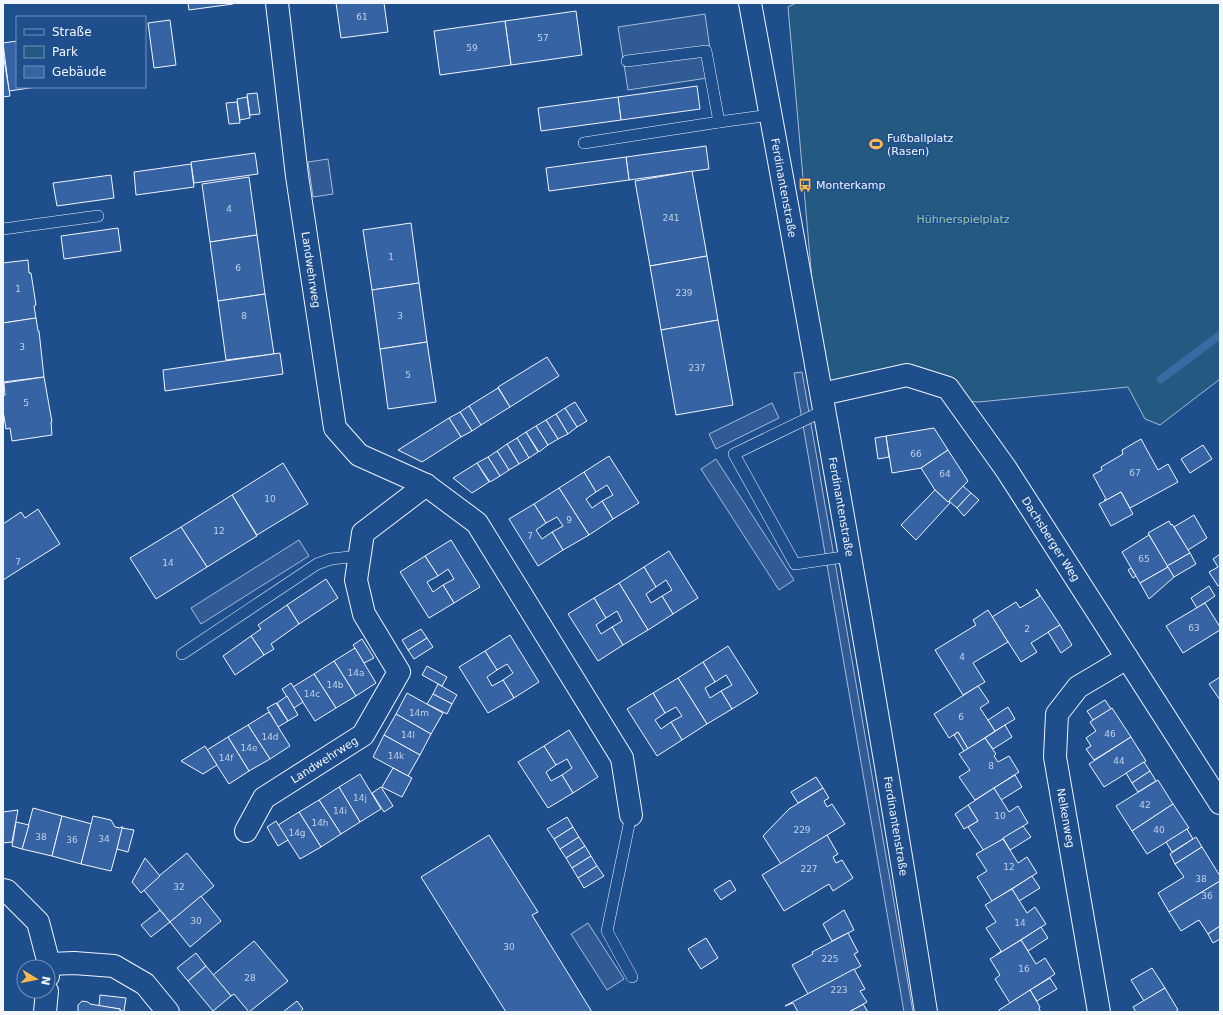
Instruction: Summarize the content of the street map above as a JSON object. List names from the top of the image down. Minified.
{"streets":{"street":["Ferdinantenstraße","Landwehrweg","Dachsberger Weg","Nelkenweg"]},"crossings":[["Ferdinantenstraße","Dachsberger Weg"],["Dachsberger Weg","Nelkenweg"]],"parks":["Hühnerspielplatz"],"places":{"sports":["Fußballplatz (Rasen)"],"bus stop":["Monterkamp"]},"house_numbers":["61","57","59","4","241","1","6","1","239","8","3","3","237","5","5","66","67","64","10","9","12","7","65","7","14","63","2","4","14a","14b","14c","14m","6","46","14l","14d","14e","14k","14f","44","8","14j","42","14i","10","14h","229","40","14g","38","34","36","12","227","38","32","36","30","14","30","225","16","28","223"],"legend":["Straße","Park","Gebäude"],"north":"right"}
